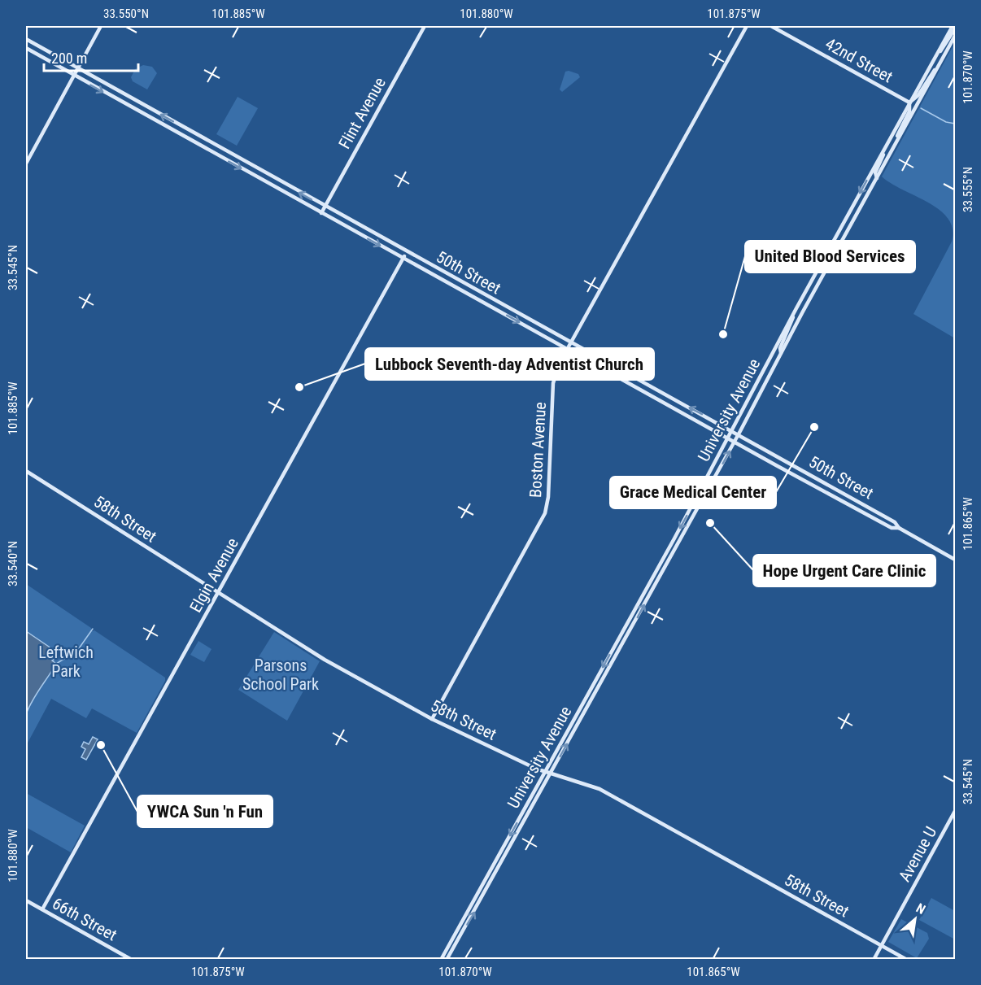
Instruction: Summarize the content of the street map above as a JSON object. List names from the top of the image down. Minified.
{"streets":{"main road":["42nd Street","Flint Avenue","50th Street","University Avenue","Boston Avenue","58th Street","Elgin Avenue","Avenue U","66th Street"]},"crossings":[["42nd Street","University Avenue"],["Flint Avenue","50th Street"],["50th Street","University Avenue"],["50th Street","Boston Avenue"],["50th Street","Elgin Avenue"],["University Avenue","58th Street"],["Boston Avenue","58th Street"],["58th Street","Elgin Avenue"],["58th Street","Avenue U"],["Elgin Avenue","66th Street"]],"parks":["Leftwich Park","Parsons School Park"],"places":["United Blood Services","Lubbock Seventh-day Adventist Church","Grace Medical Center","Hope Urgent Care Clinic","YWCA Sun 'n Fun"],"scale_bar":"200 m","north":"top right","coordinates":["33.550°N","101.885°W","101.880°W","101.875°W","101.870°W","33.555°N","33.545°N","101.865°W","33.540°N"]}
